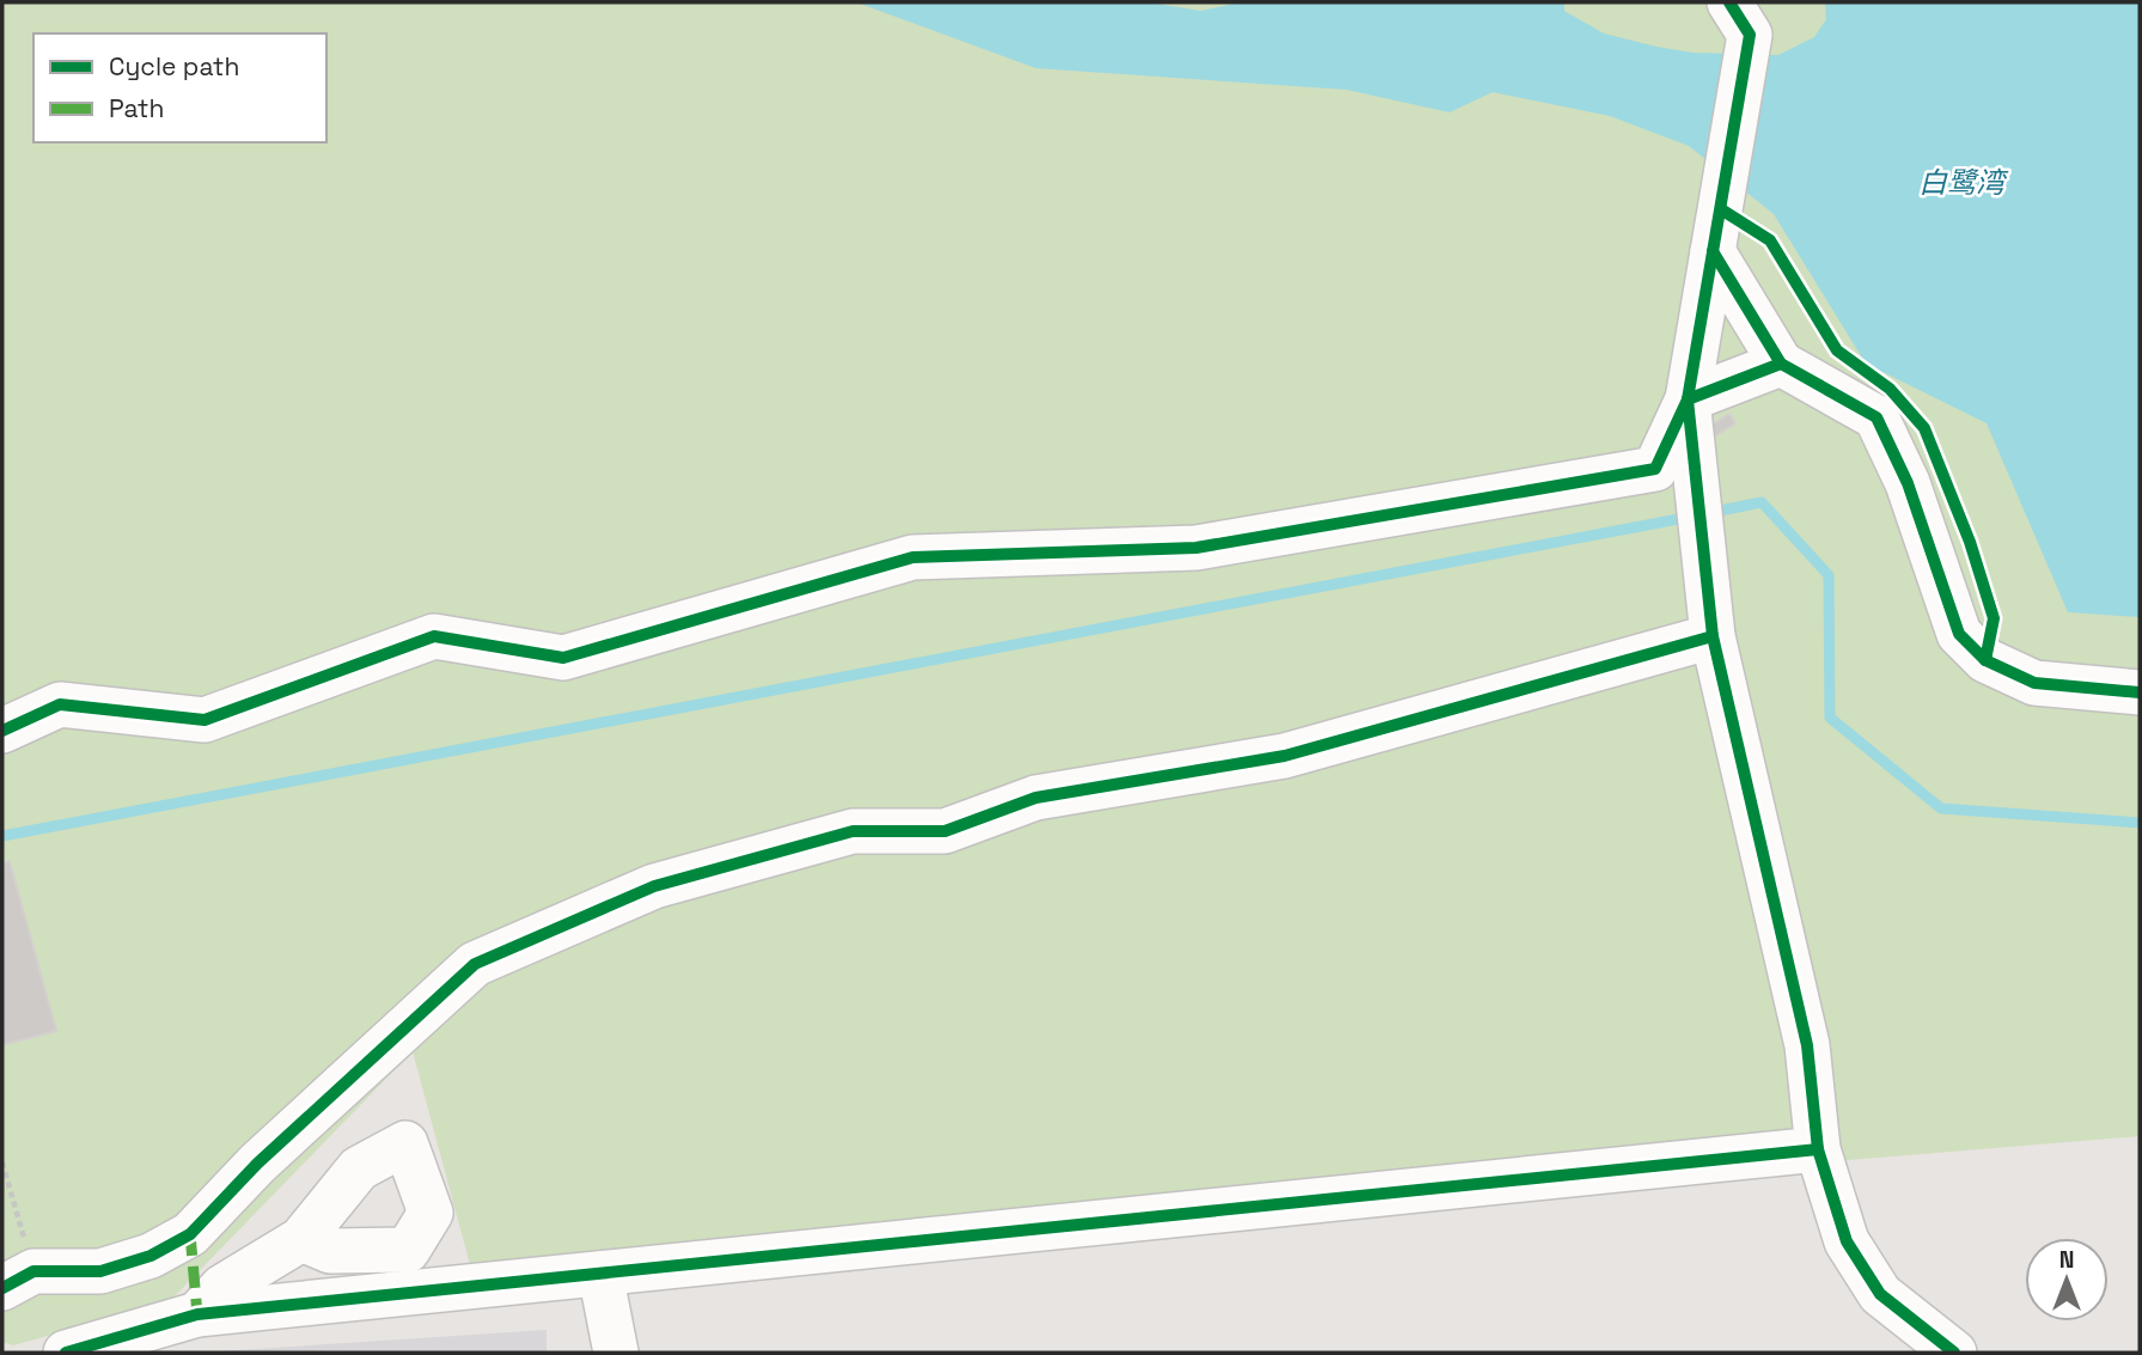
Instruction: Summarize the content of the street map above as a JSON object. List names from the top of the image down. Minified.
{"water":["白鹭湾"],"legend":["Cycle path","Path"],"north":"top"}
